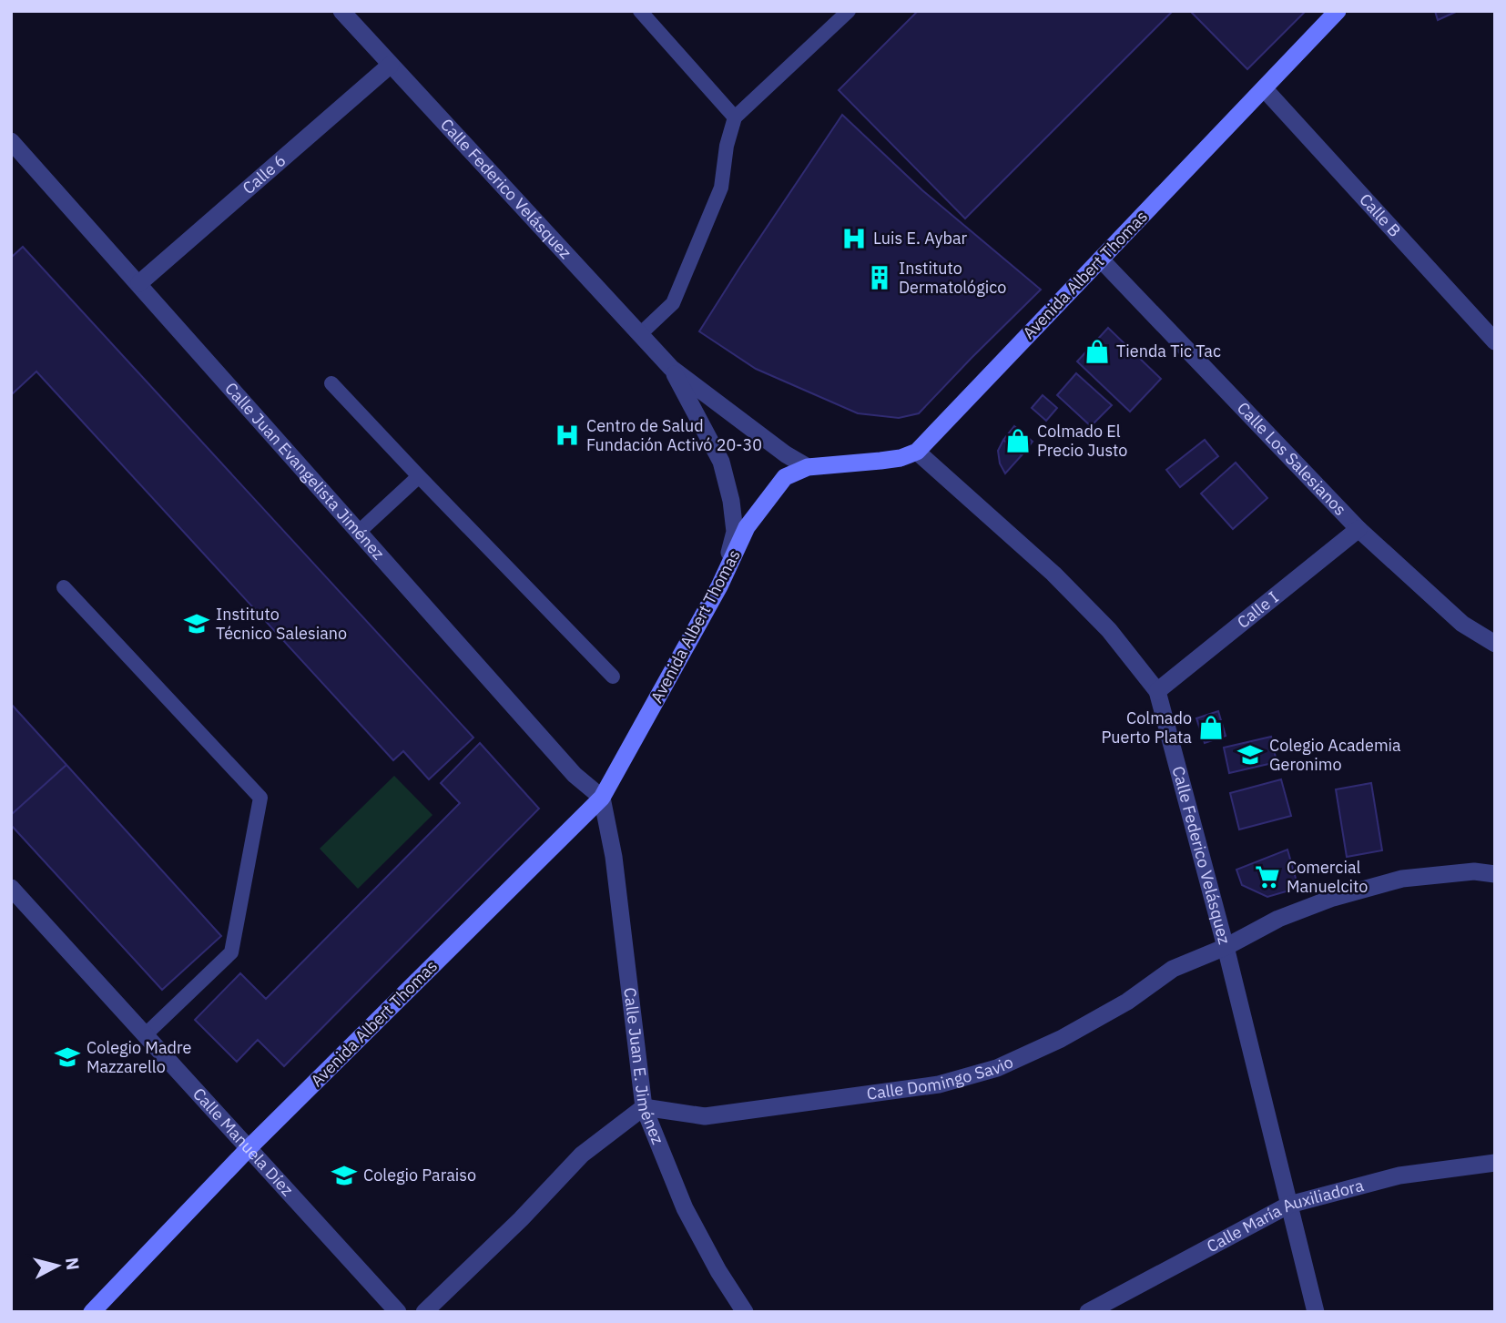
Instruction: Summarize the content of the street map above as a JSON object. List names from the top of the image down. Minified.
{"streets":{"main road":["Avenida Albert Thomas"],"street":["Calle 6","Calle Federico Velásquez","Calle B","Calle Los Salesianos","Calle Juan Evangelista Jiménez","Calle I","Calle Juan E. Jiménez","Calle Domingo Savio","Calle Manuela Díez","Calle María Auxiliadora"]},"crossings":[["Calle 6","Calle Federico Velásquez"],["Calle 6","Calle Juan Evangelista Jiménez"],["Calle Federico Velásquez","Avenida Albert Thomas"],["Calle Federico Velásquez","Calle I"],["Calle Federico Velásquez","Calle Domingo Savio"],["Calle Federico Velásquez","Calle María Auxiliadora"],["Calle B","Avenida Albert Thomas"],["Avenida Albert Thomas","Calle Los Salesianos"],["Avenida Albert Thomas","Calle Juan Evangelista Jiménez"],["Avenida Albert Thomas","Calle Juan E. Jiménez"],["Avenida Albert Thomas","Calle Manuela Díez"],["Calle Los Salesianos","Calle I"],["Calle Juan Evangelista Jiménez","Calle Juan E. Jiménez"],["Calle Juan E. Jiménez","Calle Domingo Savio"]],"places":{"hospital":["Luis E. Aybar","Centro de Salud Fundación Activó 20-30"],"building":["Instituto Dermatológico"],"shop":["Tienda Tic Tac","Colmado El Precio Justo","Colmado Puerto Plata"],"school or university":["Instituto Técnico Salesiano","Colegio Academia Geronimo","Colegio Madre Mazzarello","Colegio Paraiso"],"supermarket":["Comercial Manuelcito"]},"north":"right"}
